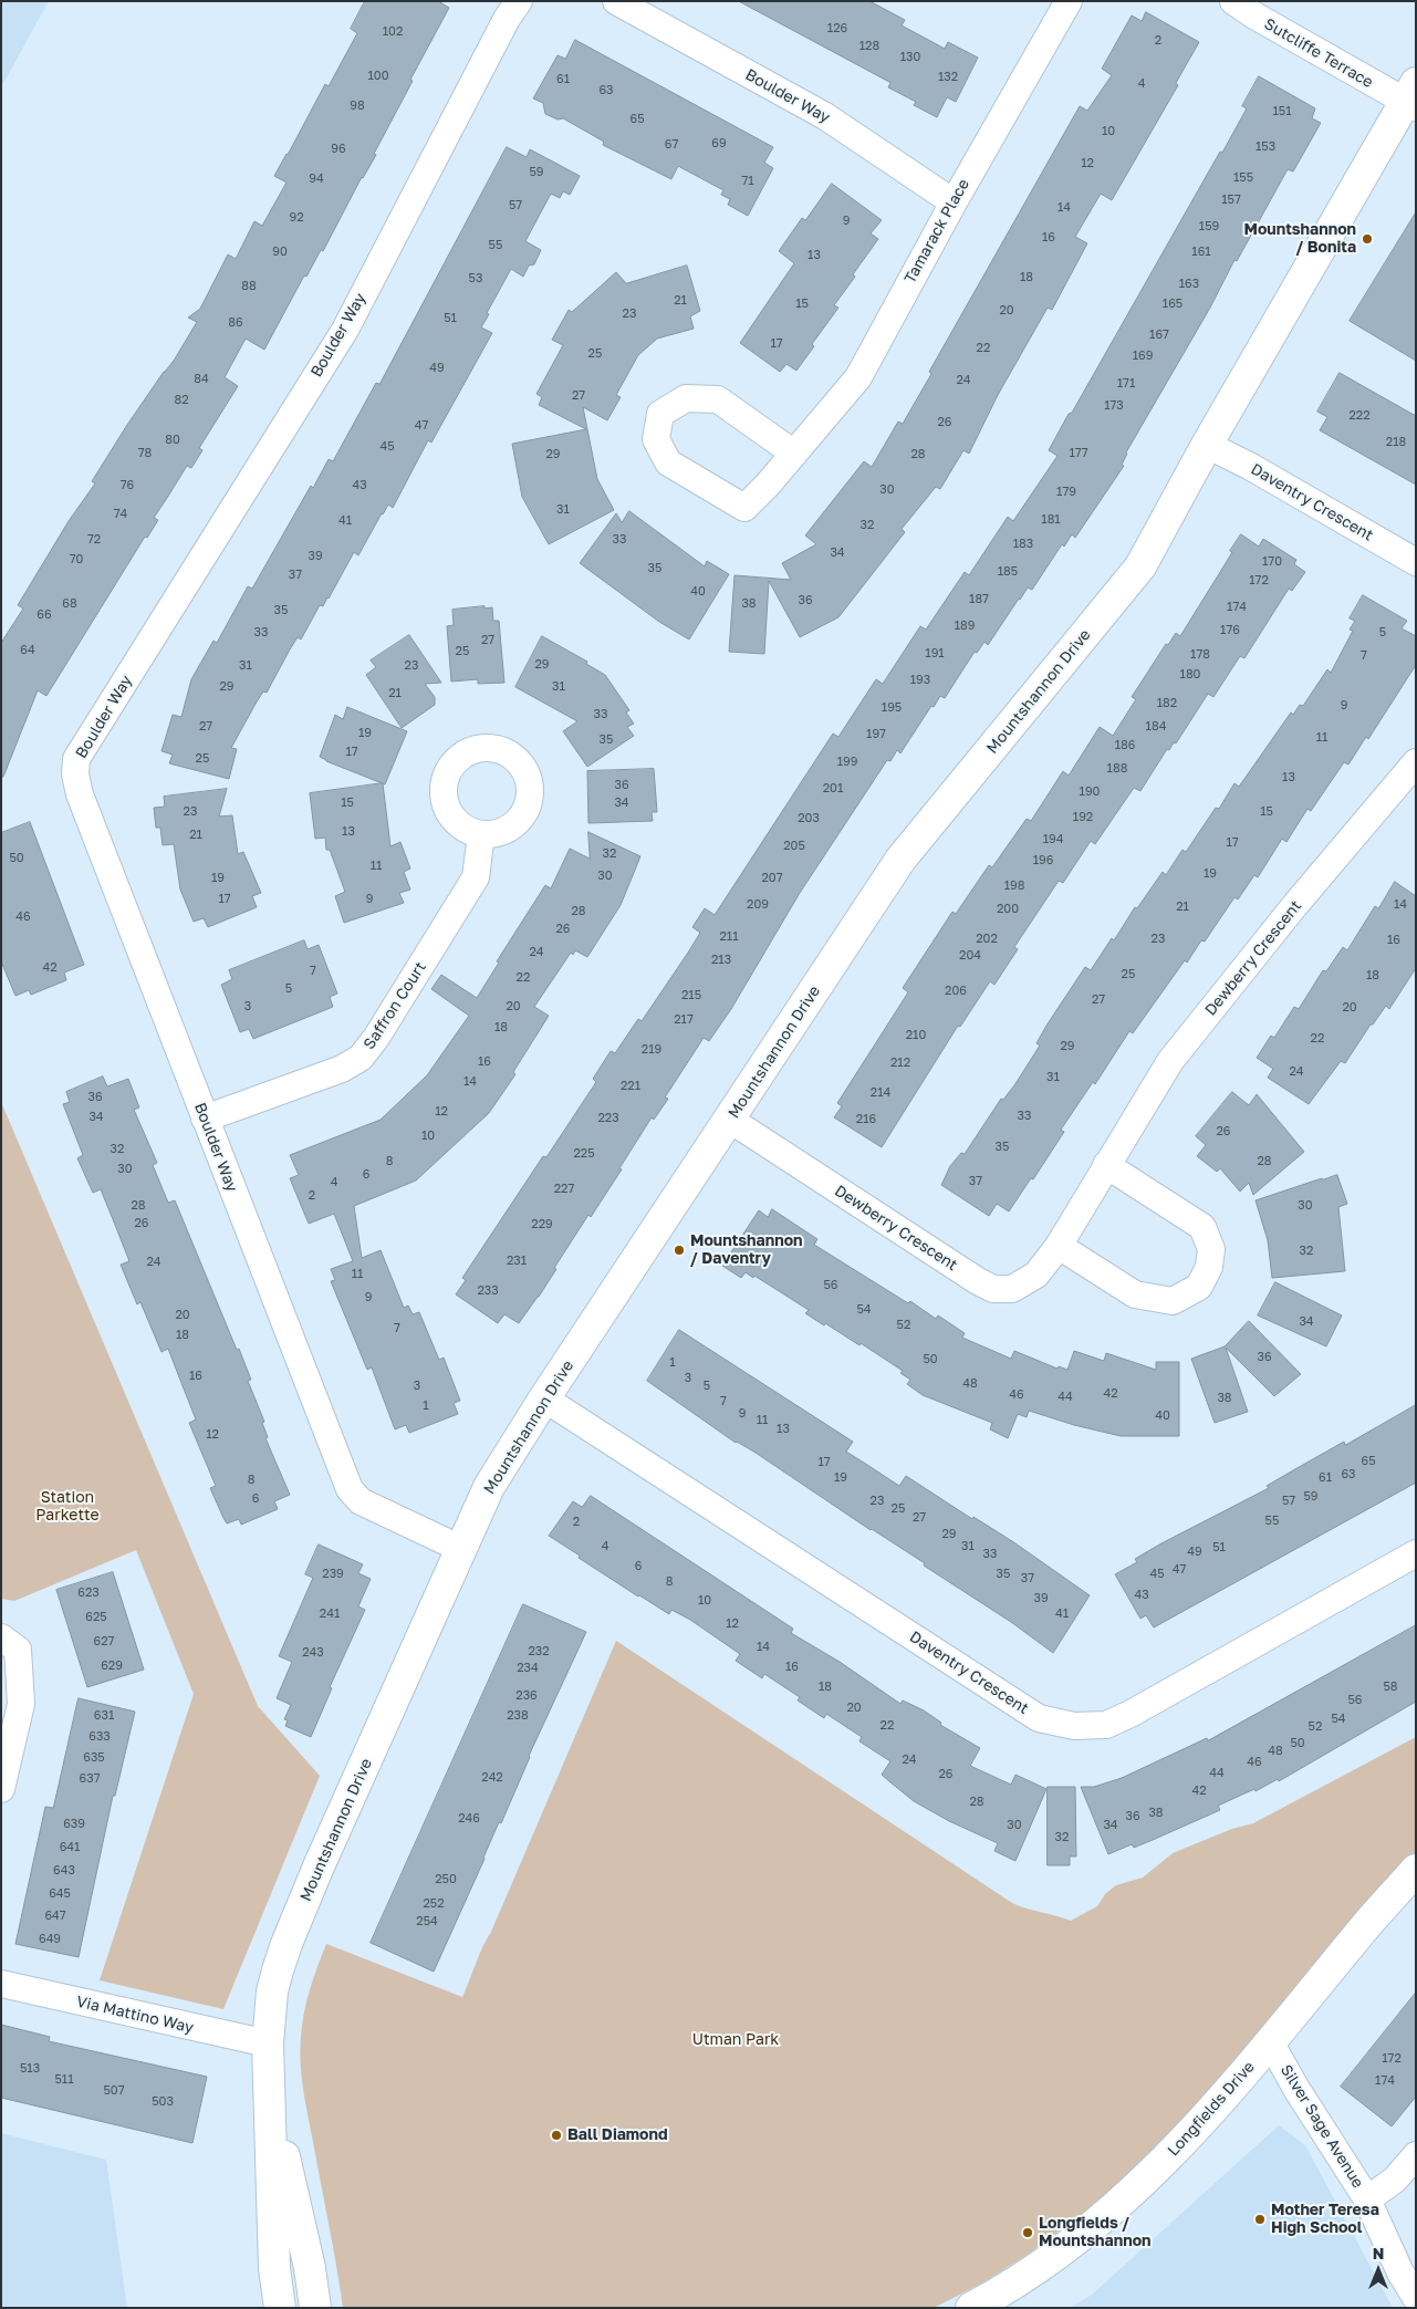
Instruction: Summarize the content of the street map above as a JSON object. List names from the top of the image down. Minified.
{"streets":{"street":["Sutcliffe Terrace","Boulder Way","Tamarack Place","Daventry Crescent","Mountshannon Drive","Dewberry Crescent","Saffron Court","Via Mattino Way","Longfields Drive","Silver Sage Avenue"]},"crossings":[["Sutcliffe Terrace","Mountshannon Drive"],["Boulder Way","Tamarack Place"],["Boulder Way","Mountshannon Drive"],["Boulder Way","Saffron Court"],["Daventry Crescent","Mountshannon Drive"],["Mountshannon Drive","Dewberry Crescent"],["Mountshannon Drive","Via Mattino Way"],["Longfields Drive","Silver Sage Avenue"]],"parks":["Station Parkette","Utman Park"],"places":["Mountshannon / Bonita","Mountshannon / Daventry","Ball Diamond","Mother Teresa High School","Longfields / Mountshannon"],"house_numbers":["126","102","2","128","130","100","132","61","4","63","98","151","65","10","69","67","153","96","12","59","155","94","71","157","57","14","92","9","159","16","55","90","161","13","18","53","163","88","21","15","165","20","23","51","86","167","17","22","25","169","49","84","24","171","27","82","173","222","26","47","80","218","45","78","177","29","28","76","43","30","179","31","74","181","41","32","72","33","183","34","39","70","170","35","185","37","172","40","187","36","68","38","174","35","66","189","176","33","5","27","64","25","191","178","7","29","31","23","180","193","29","31","21","182","9","195","33","27","184","19","197","11","35","186","17","25","199","188","13","36","201","190","15","34","23","15","192","203","13","21","194","17","205","32","50","196","11","19","30","19","207","198","17","9","209","14","21","200","28","46","26","211","202","23","16","24","204","213","42","7","25","18","22","5","206","215","27","3","20","20","217","18","210","22","29","219","16","212","24","31","14","221","214","36","12","33","34","223","216","26","10","35","32","225","8","28","30","6","37","4","227","2","28","30","26","229","32","231","24","11","56","233","9","54","20","34","52","7","18","36","50","1","16","3","48","3","5","42","46","44","38","7","1","9","40","11","13","12","65","17","63","19","61","8","59","6","23","57","25","27","55","2","29","4","31","51","49","33","6","47","239","35","45","37","8","623","43","39","10","241","41","625","12","627","14","232","243","629","16","234","18","58","236","56","20","631","238","54","22","52","633","50","48","635","24","46","44","26","242","637","42","28","38","36","246","639","30","34","32","641","643","250","645","252","647","254","649","172","513","511","174","507","503"],"north":"top"}
